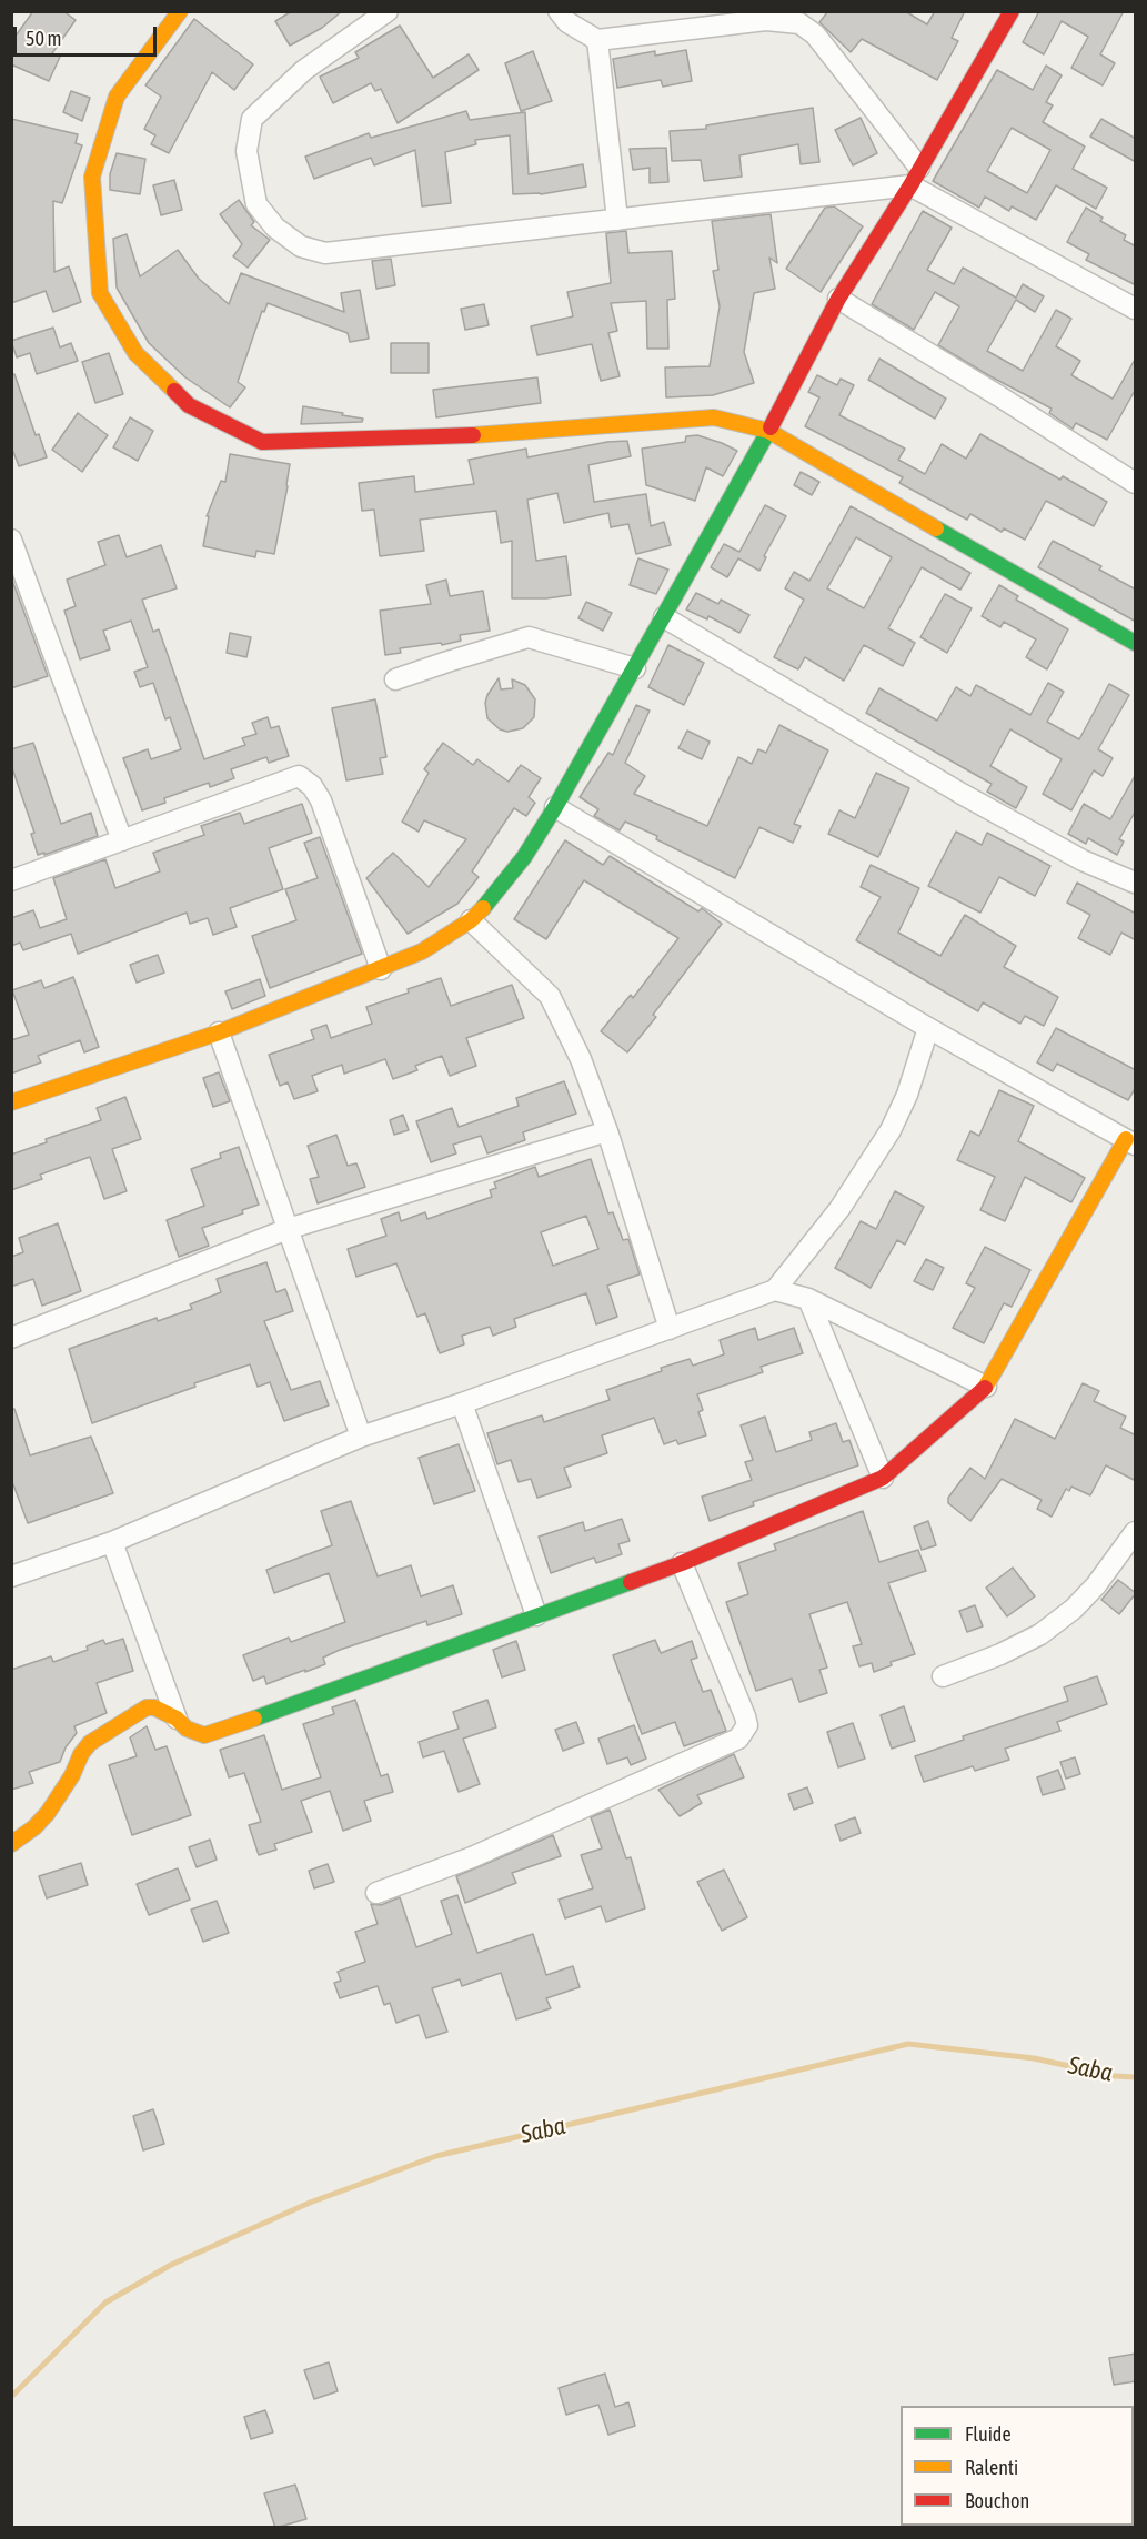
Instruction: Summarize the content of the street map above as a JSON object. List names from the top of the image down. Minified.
{"water":["Saba"],"legend":["Fluide","Ralenti","Bouchon"],"scale_bar":"50 m"}
